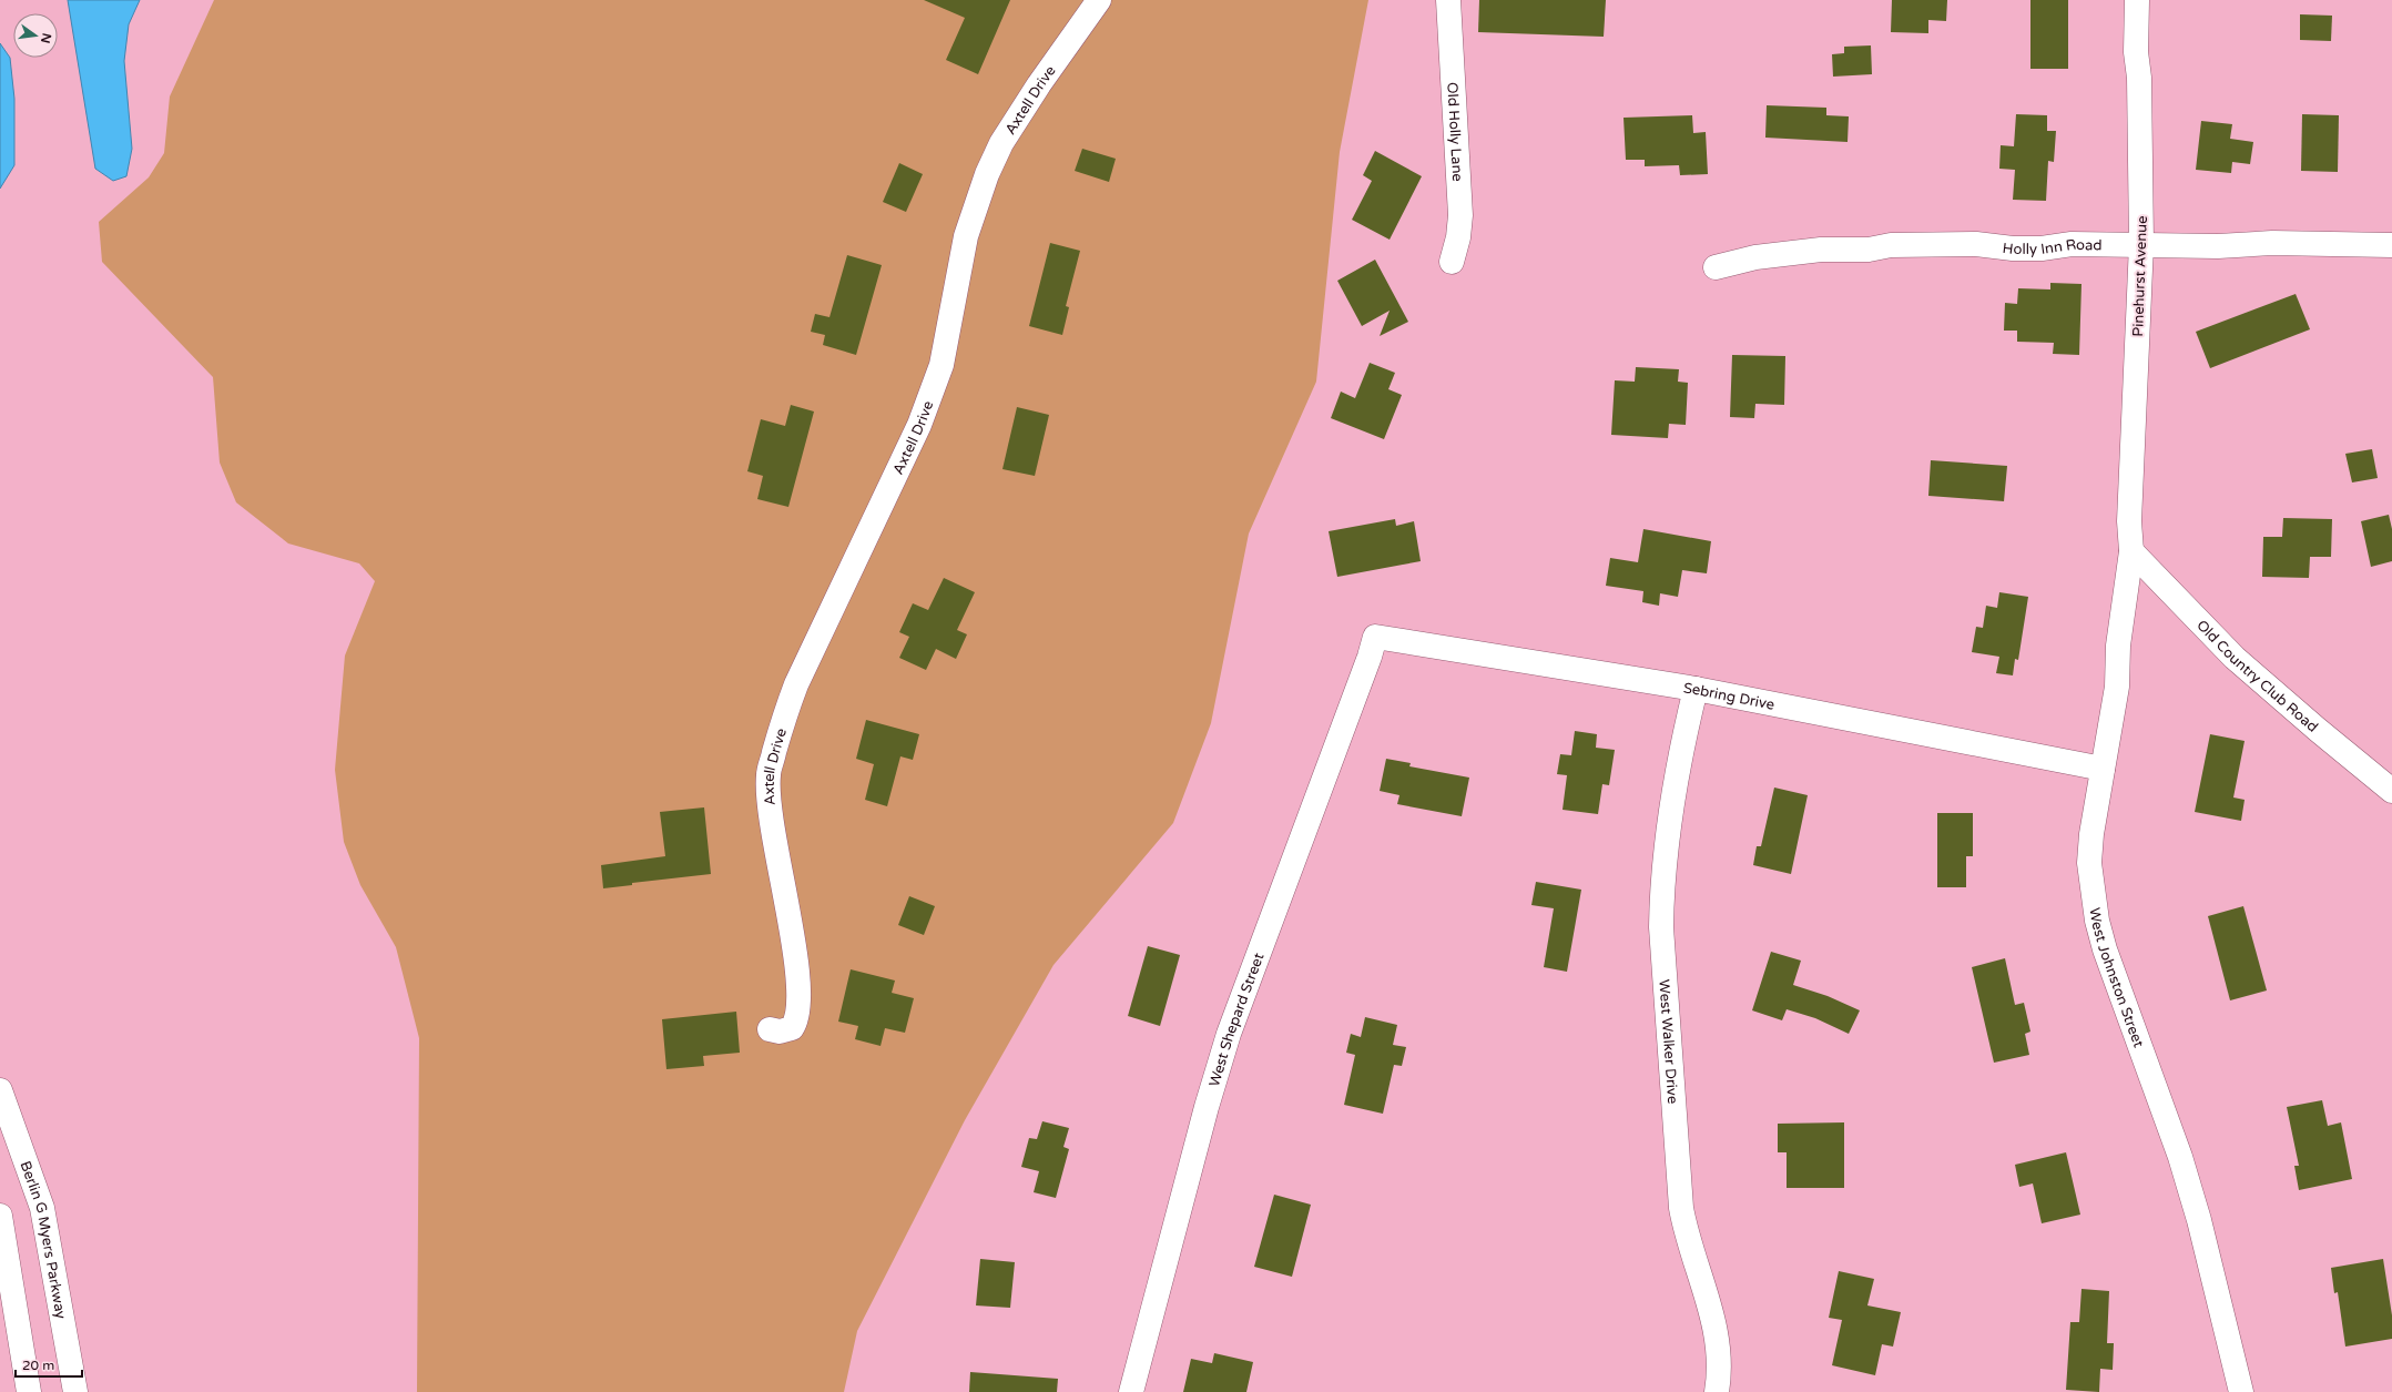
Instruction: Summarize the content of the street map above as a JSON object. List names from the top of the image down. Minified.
{"streets":{"street":["Axtell Drive","Old Holly Lane","Holly Inn Road","Pinehurst Avenue","Old Country Club Road","Sebring Drive","West Johnston Street","West Shepard Street","West Walker Drive","Berlin G Myers Parkway"]},"crossings":[["Holly Inn Road","Pinehurst Avenue"],["Pinehurst Avenue","Old Country Club Road"],["Pinehurst Avenue","West Johnston Street"],["Old Country Club Road","West Johnston Street"],["Sebring Drive","West Johnston Street"],["Sebring Drive","West Shepard Street"],["Sebring Drive","West Walker Drive"]],"scale_bar":"20 m","north":"right"}
